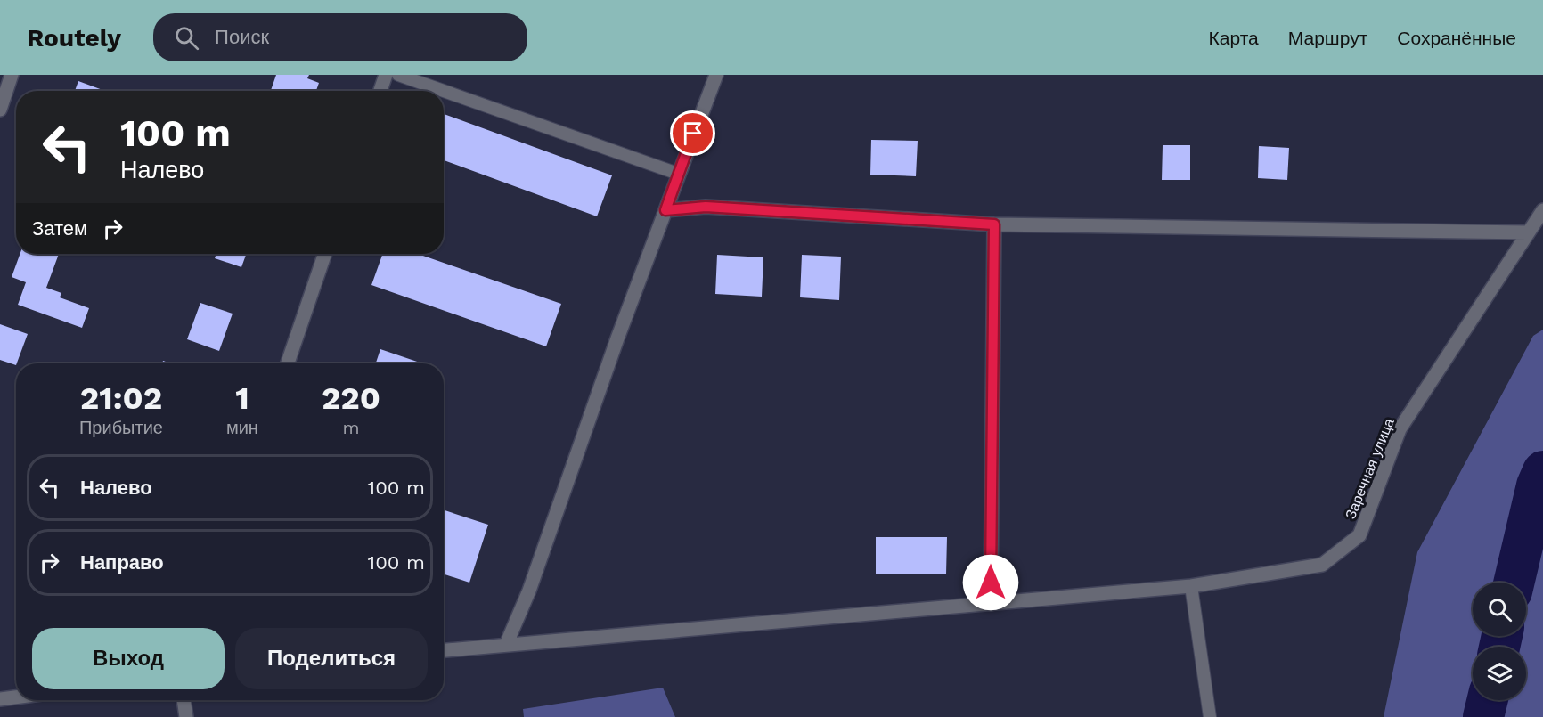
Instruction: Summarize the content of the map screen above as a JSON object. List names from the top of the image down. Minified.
{"streets":{"street":["Заречная улица"]},"page":{"header":"Routely","search":"Поиск","nav":["Карта","Маршрут","Сохранённые"],"turn":["100 m","Налево"],"then":"Затем","eta":["21:02","Прибытие","1","мин","220","m"],"list":[{"name":"Налево","value":"100 m"},{"name":"Направо","value":"100 m"}],"buttons":["Выход","Поделиться"]}}
